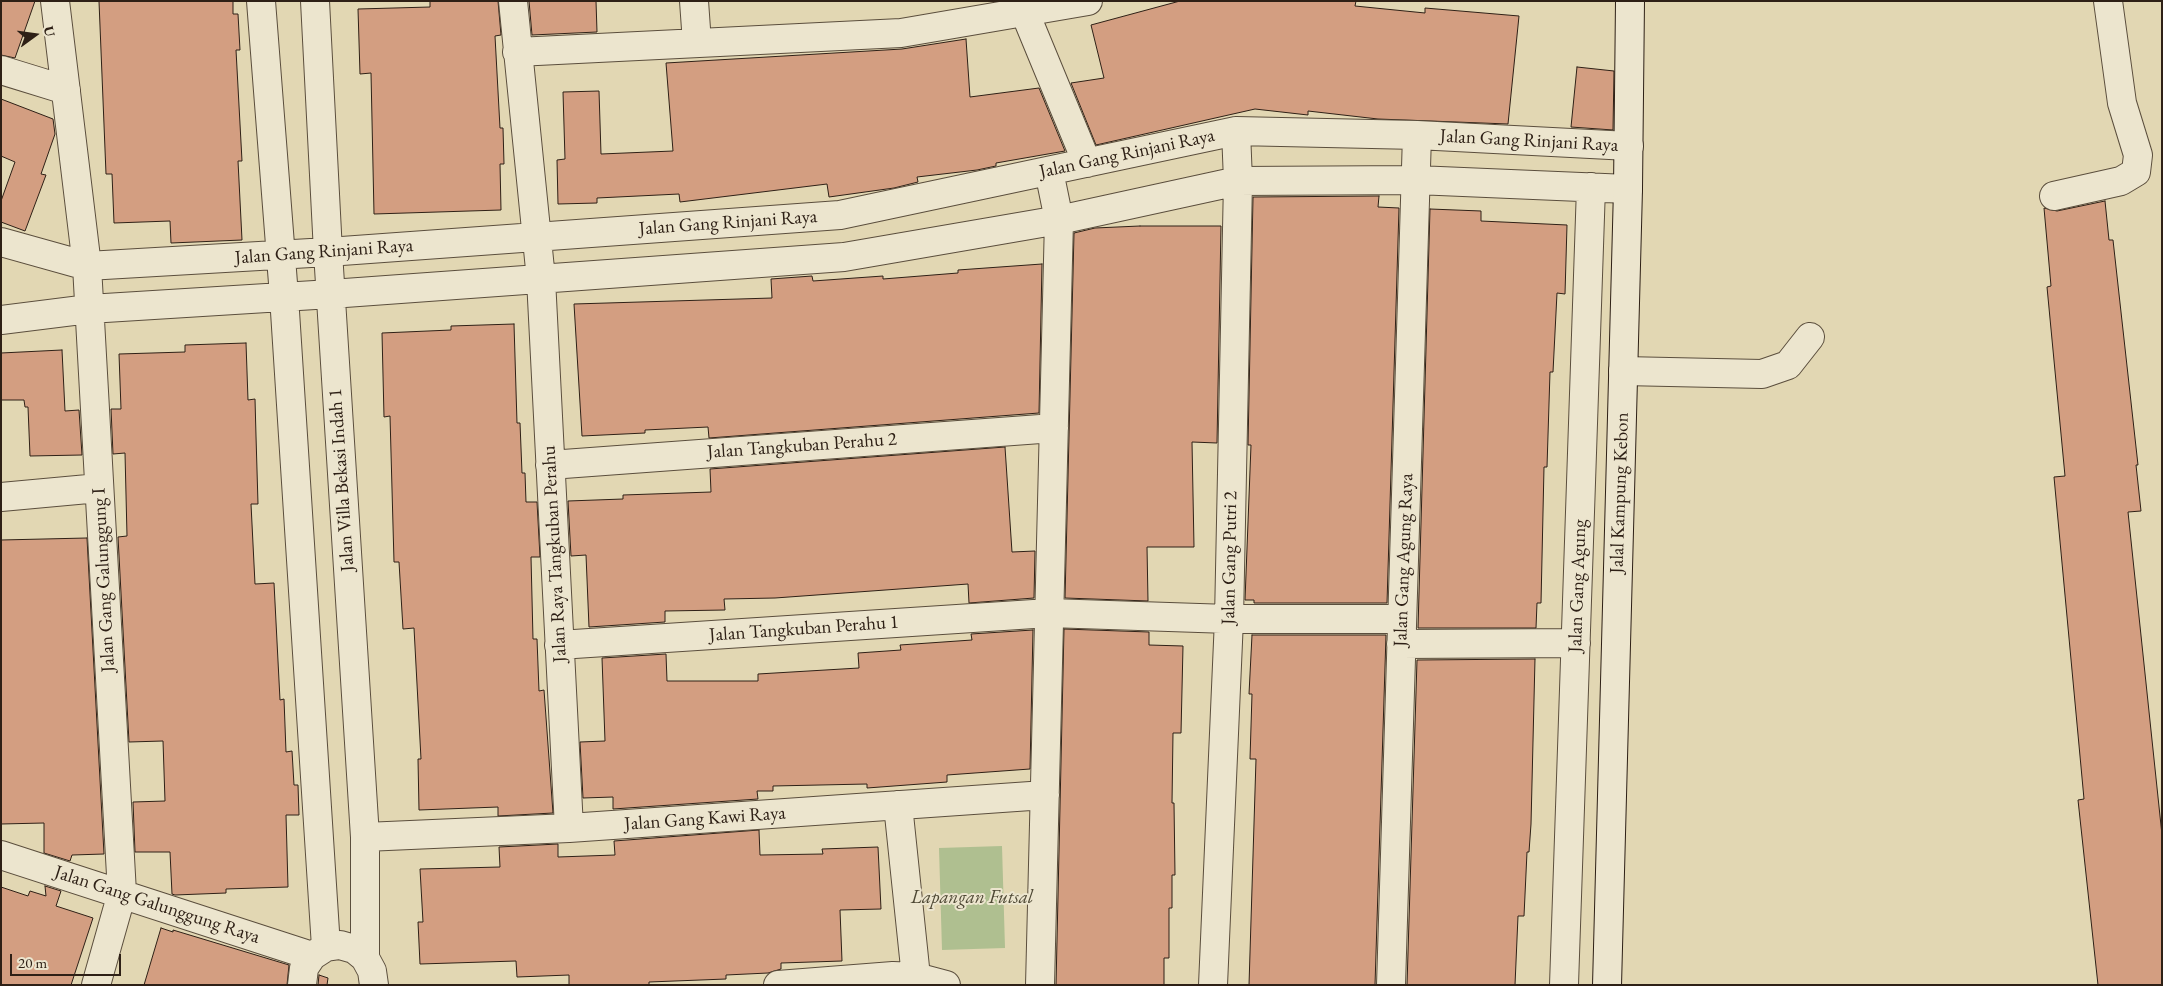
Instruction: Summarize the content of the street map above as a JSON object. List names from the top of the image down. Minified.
{"streets":{"street":["Jalan Gang Rinjani Raya","Jalan Tangkuban Perahu 2","Jalan Villa Bekasi Indah 1","Jalal Kampung Kebon","Jalan Raya Tangkuban Perahu","Jalan Gang Putri 2","Jalan Gang Agung Raya","Jalan Gang Galunggung I","Jalan Gang Agung","Jalan Tangkuban Perahu 1","Jalan Gang Kawi Raya","Jalan Gang Galunggung Raya"]},"crossings":[["Jalan Gang Rinjani Raya","Jalan Villa Bekasi Indah 1"],["Jalan Gang Rinjani Raya","Jalal Kampung Kebon"],["Jalan Gang Rinjani Raya","Jalan Raya Tangkuban Perahu"],["Jalan Gang Rinjani Raya","Jalan Gang Putri 2"],["Jalan Gang Rinjani Raya","Jalan Gang Agung Raya"],["Jalan Gang Rinjani Raya","Jalan Gang Galunggung I"],["Jalan Tangkuban Perahu 2","Jalan Raya Tangkuban Perahu"],["Jalan Villa Bekasi Indah 1","Jalan Gang Kawi Raya"],["Jalan Villa Bekasi Indah 1","Jalan Gang Galunggung Raya"],["Jalan Raya Tangkuban Perahu","Jalan Tangkuban Perahu 1"],["Jalan Raya Tangkuban Perahu","Jalan Gang Kawi Raya"],["Jalan Gang Putri 2","Jalan Tangkuban Perahu 1"],["Jalan Gang Agung Raya","Jalan Tangkuban Perahu 1"],["Jalan Gang Galunggung I","Jalan Gang Galunggung Raya"],["Jalan Gang Agung","Jalan Tangkuban Perahu 1"]],"parks":["Lapangan Futsal"],"scale_bar":"20 m","north":"right"}
